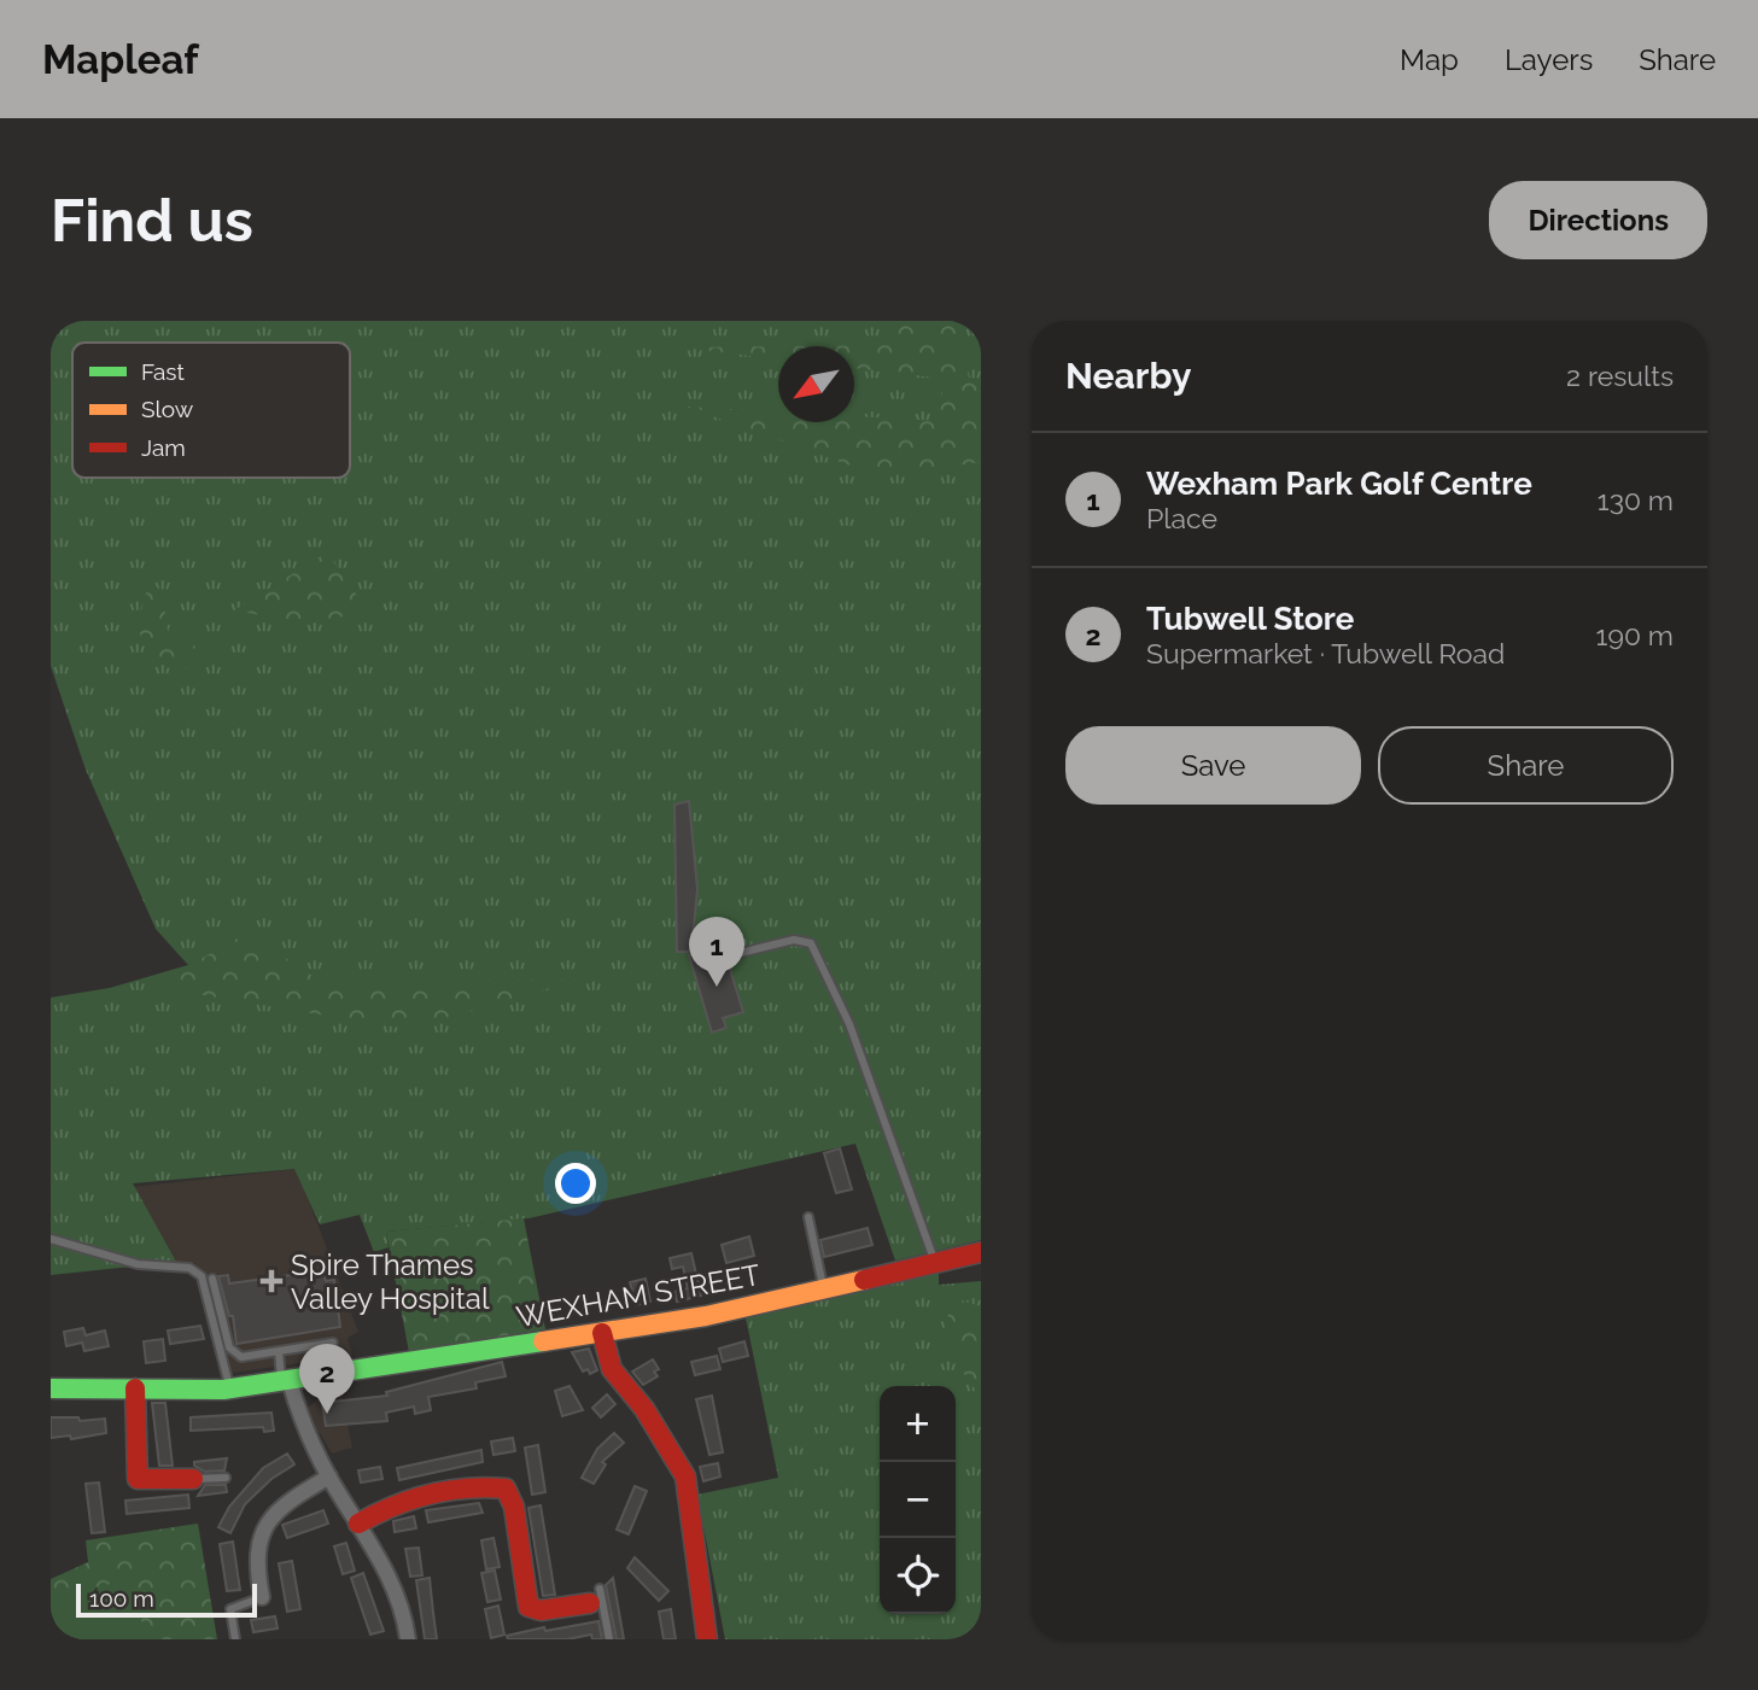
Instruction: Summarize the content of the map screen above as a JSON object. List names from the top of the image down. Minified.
{"streets":{"street":["WEXHAM STREET"]},"places":{"health":["Spire Thames Valley Hospital"]},"legend":["Fast","Slow","Jam"],"scale_bar":"100 m","north":"bottom left","page":{"header":"Mapleaf","nav":["Map","Layers","Share"],"buttons":["Directions",["Save","Share"]],"title":"Find us","heading":["Nearby","2 results"],"list":[{"mark":"1","name":"Wexham Park Golf Centre","note":"Place","value":"130 m"},{"mark":"2","name":"Tubwell Store","note":"Supermarket · Tubwell Road","value":"190 m"}],"pins":["1","2"],"map_buttons":["+","−"],"scale":"100 m"}}
